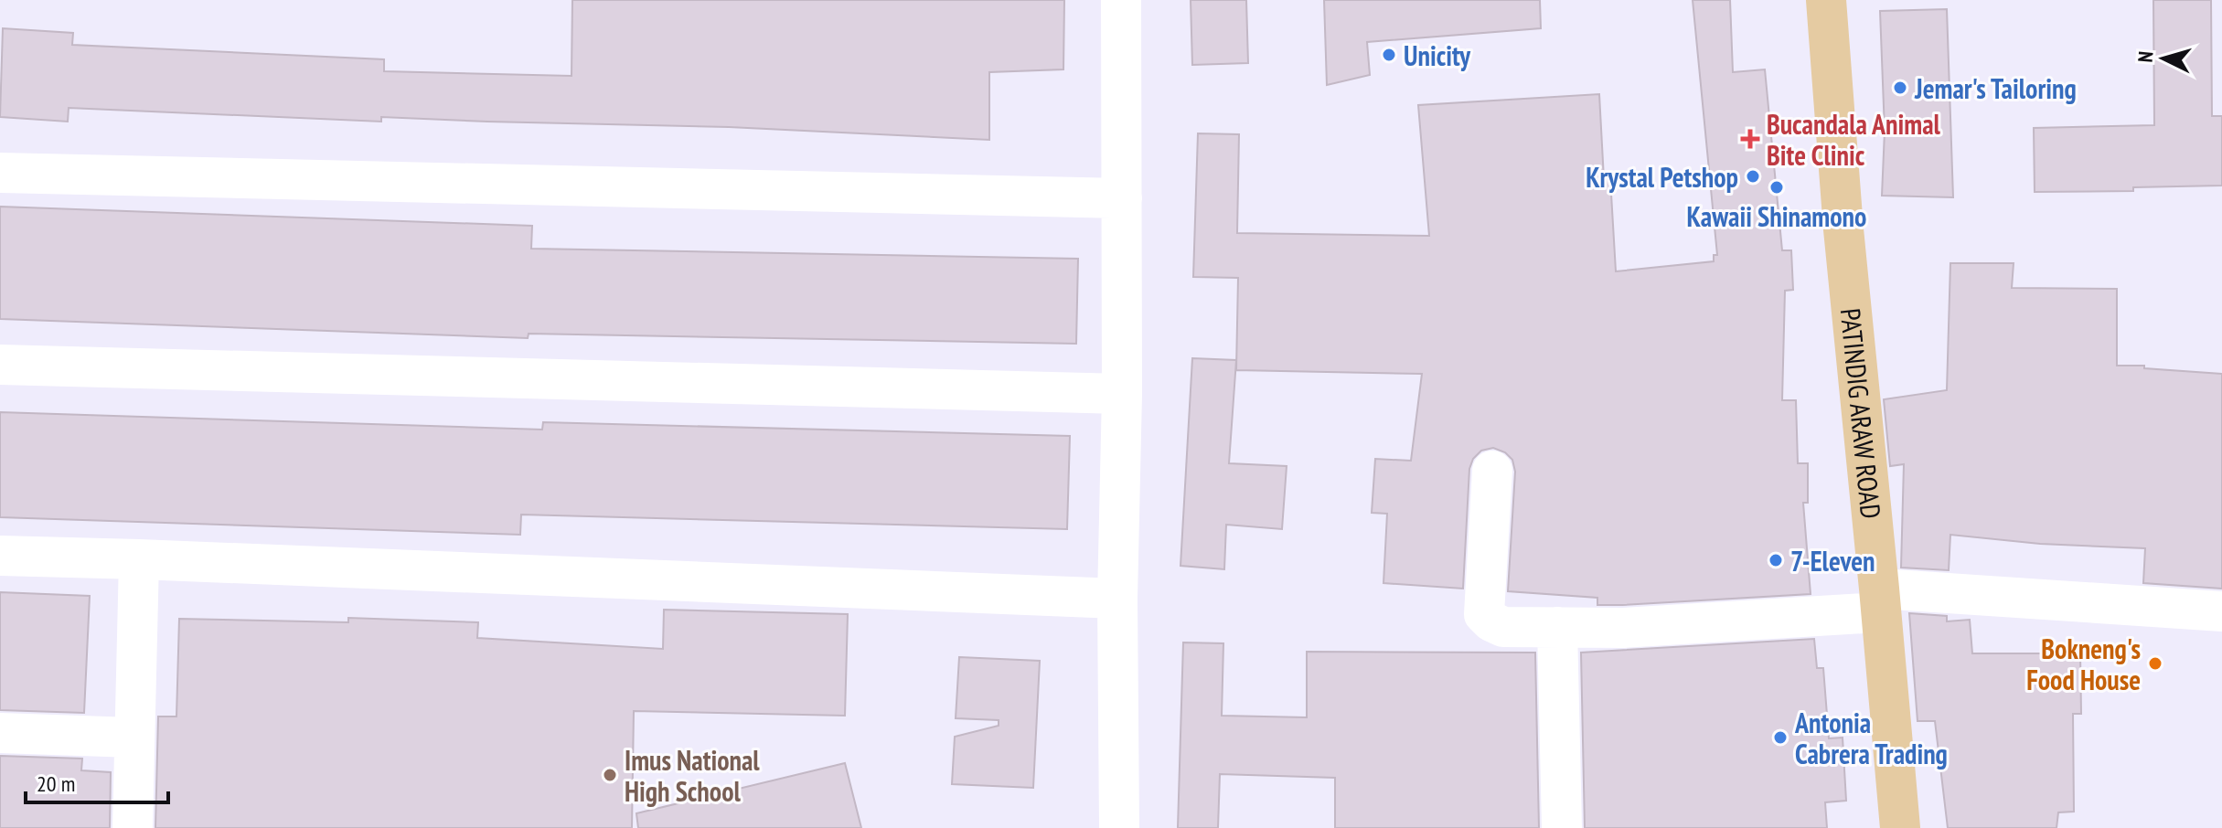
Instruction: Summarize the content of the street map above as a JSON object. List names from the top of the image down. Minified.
{"streets":{"main road":["PATINDIG ARAW ROAD"]},"places":{"other":["Unicity","Jemar's Tailoring","Krystal Petshop","Kawaii Shinamono","7-Eleven","Bokneng's Food House","Antonia Cabrera Trading","Imus National High School"],"health":["Bucandala Animal Bite Clinic"]},"scale_bar":"20 m","north":"left"}
